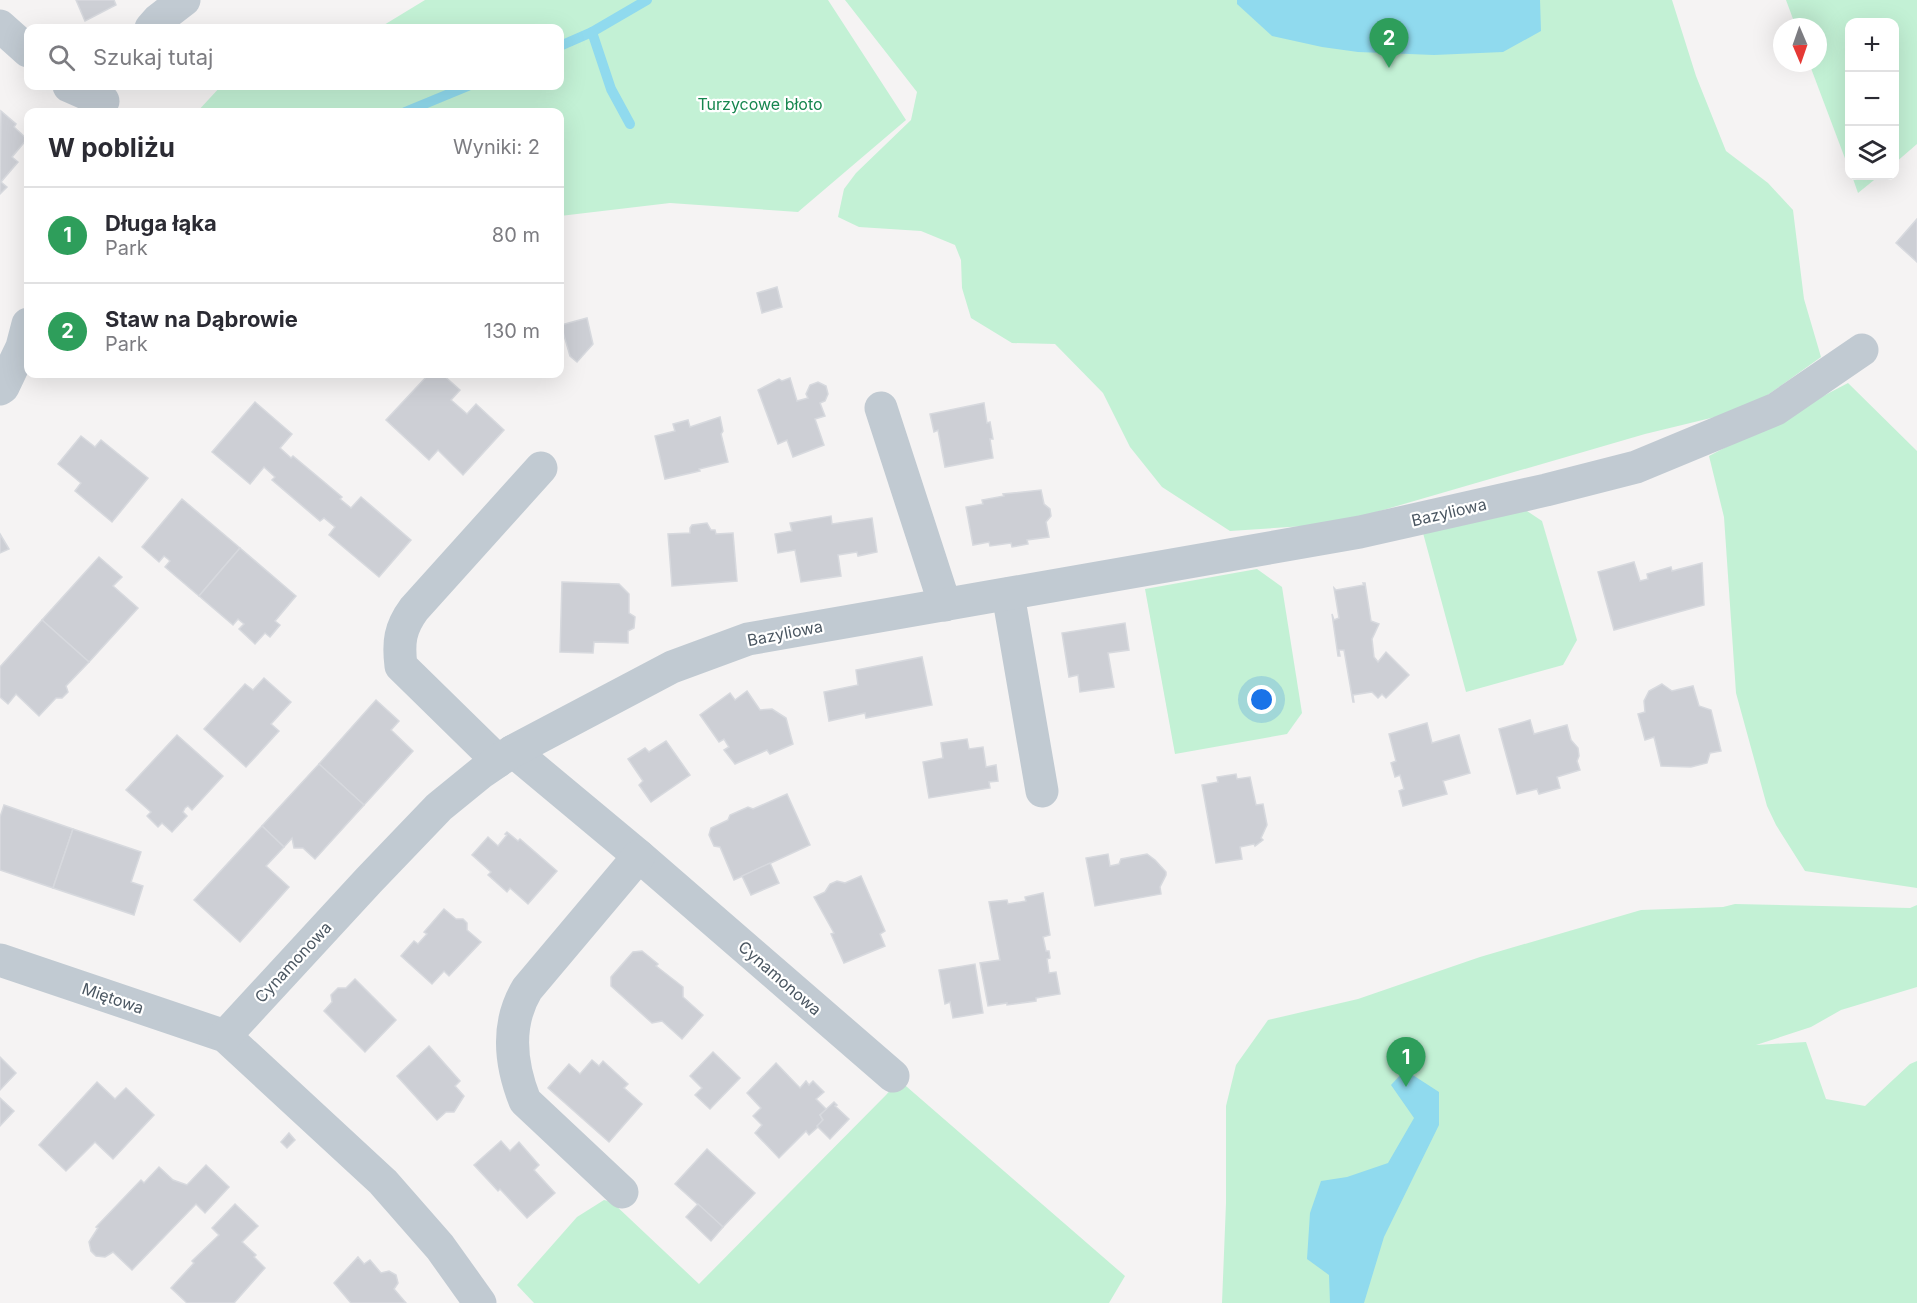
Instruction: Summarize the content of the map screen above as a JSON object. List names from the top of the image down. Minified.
{"streets":{"street":["Bazyliowa","Cynamonowa","Miętowa"]},"crossings":[["Bazyliowa","Cynamonowa"],["Cynamonowa","Miętowa"]],"parks":["Turzycowe błoto"],"north":"bottom","page":{"map_buttons":["+","−"],"pins":["2","1"],"search":"Szukaj tutaj","heading":["W pobliżu","Wyniki: 2"],"list":[{"mark":"1","name":"Długa łąka","note":"Park","value":"80 m"},{"mark":"2","name":"Staw na Dąbrowie","note":"Park","value":"130 m"}]}}
